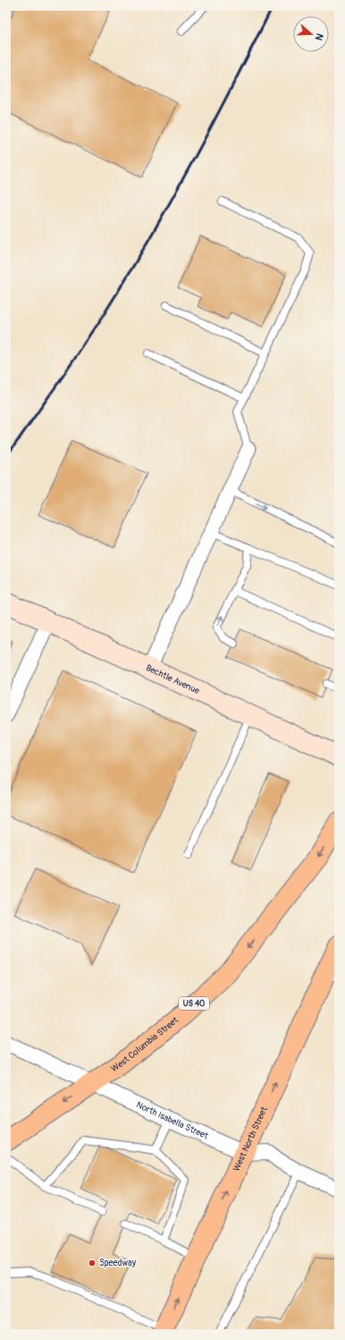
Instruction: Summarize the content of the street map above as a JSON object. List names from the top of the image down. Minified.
{"streets":{"main road":["Bechtle Avenue","US 40","West Columbia Street","West North Street"],"street":["North Isabella Street"]},"crossings":[["West Columbia Street","North Isabella Street"],["North Isabella Street","West North Street"]],"one_way":["West Columbia Street","West North Street"],"places":["Speedway"],"north":"right"}
